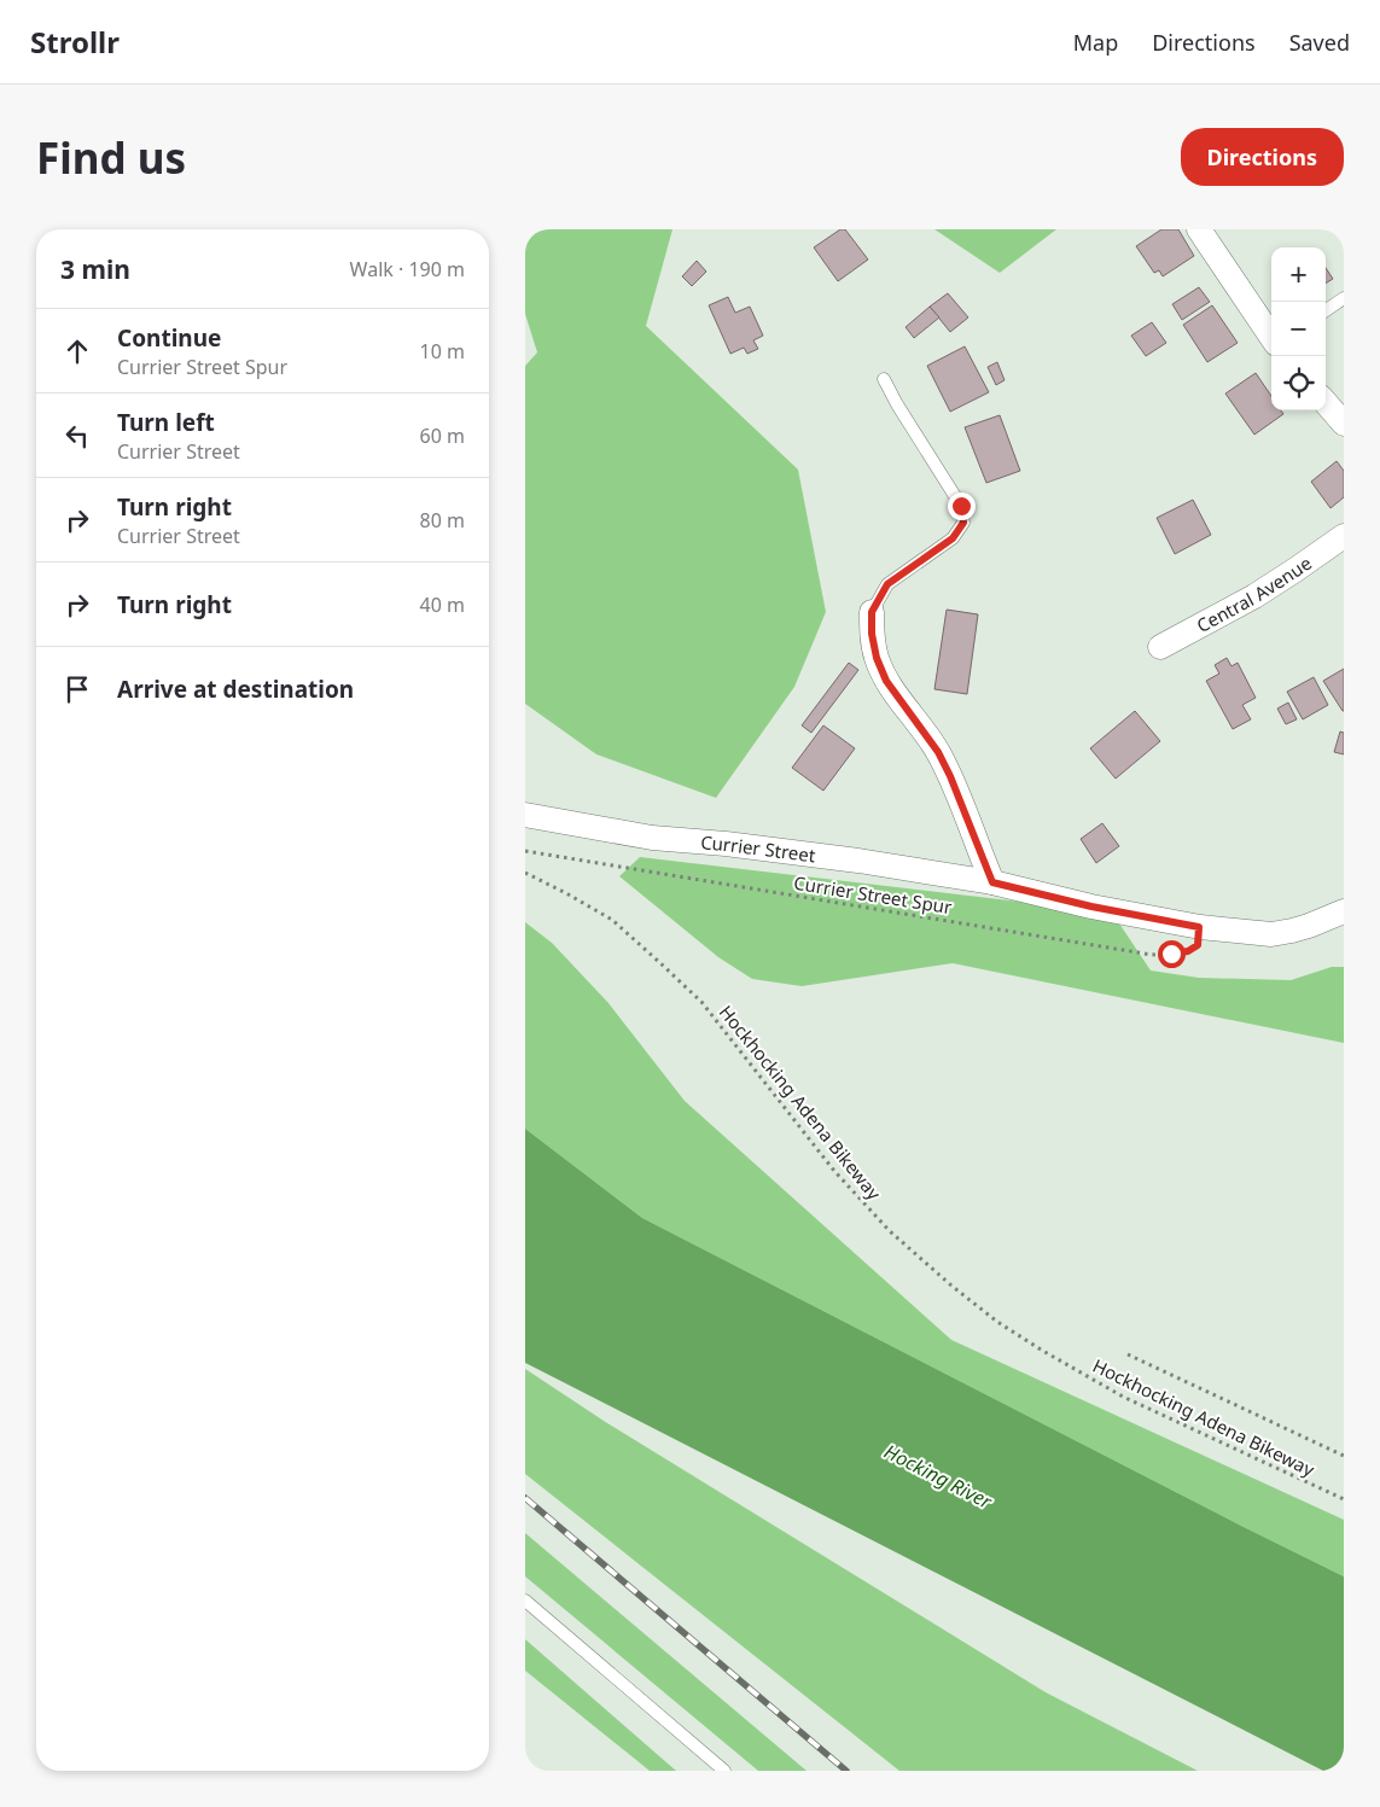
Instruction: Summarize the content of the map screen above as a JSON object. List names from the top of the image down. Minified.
{"streets":{"street":["Central Avenue","Currier Street"],"path":["Currier Street Spur","Hockhocking Adena Bikeway"]},"crossings":[["Currier Street","Currier Street Spur"]],"water":["Hocking River"],"page":{"header":"Strollr","nav":["Map","Directions","Saved"],"buttons":"Directions","title":"Find us","heading":["3 min","Walk · 190 m"],"map_buttons":["+","−"],"list":[["Continue","Currier Street Spur","10 m"],["Turn left","Currier Street","60 m"],["Turn right","Currier Street","80 m"],["Turn right","40 m"],"Arrive at destination"]}}
